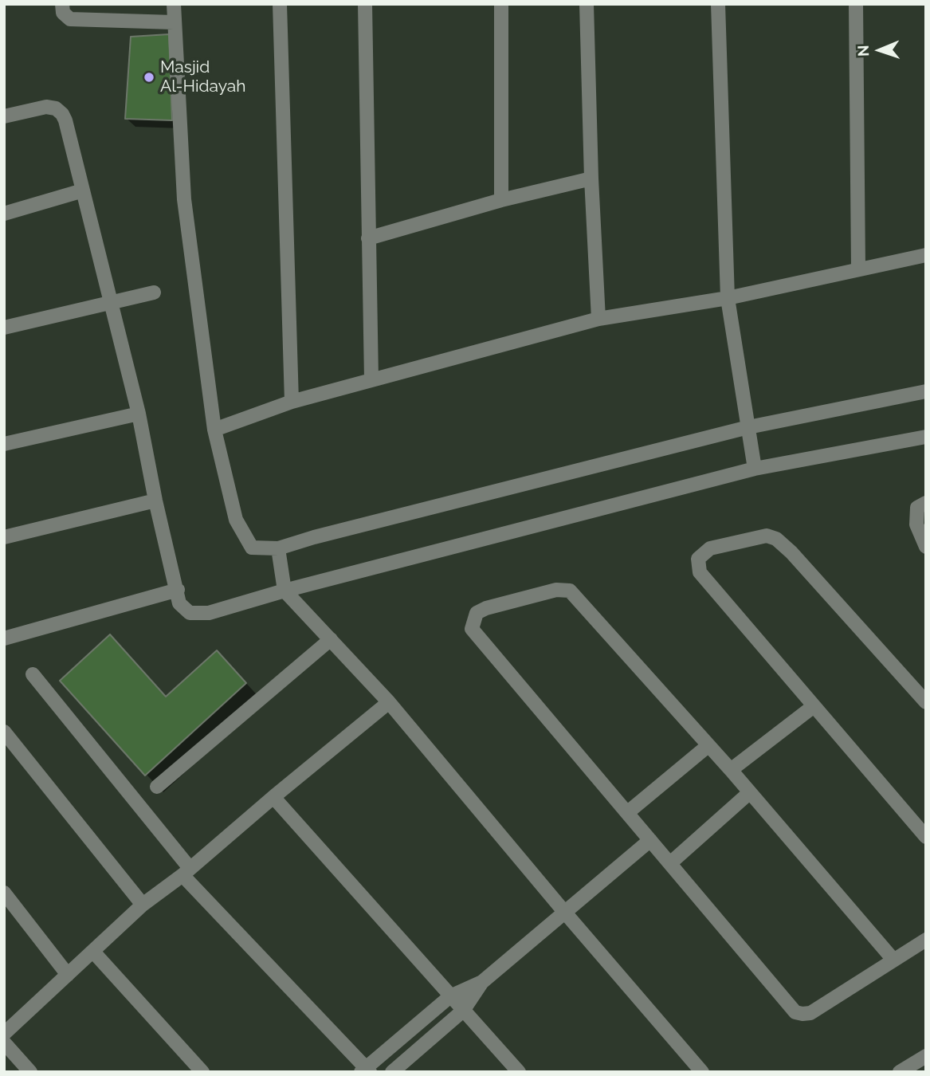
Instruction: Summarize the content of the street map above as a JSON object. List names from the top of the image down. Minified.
{"places":["Masjid Al-Hidayah"],"north":"left"}
